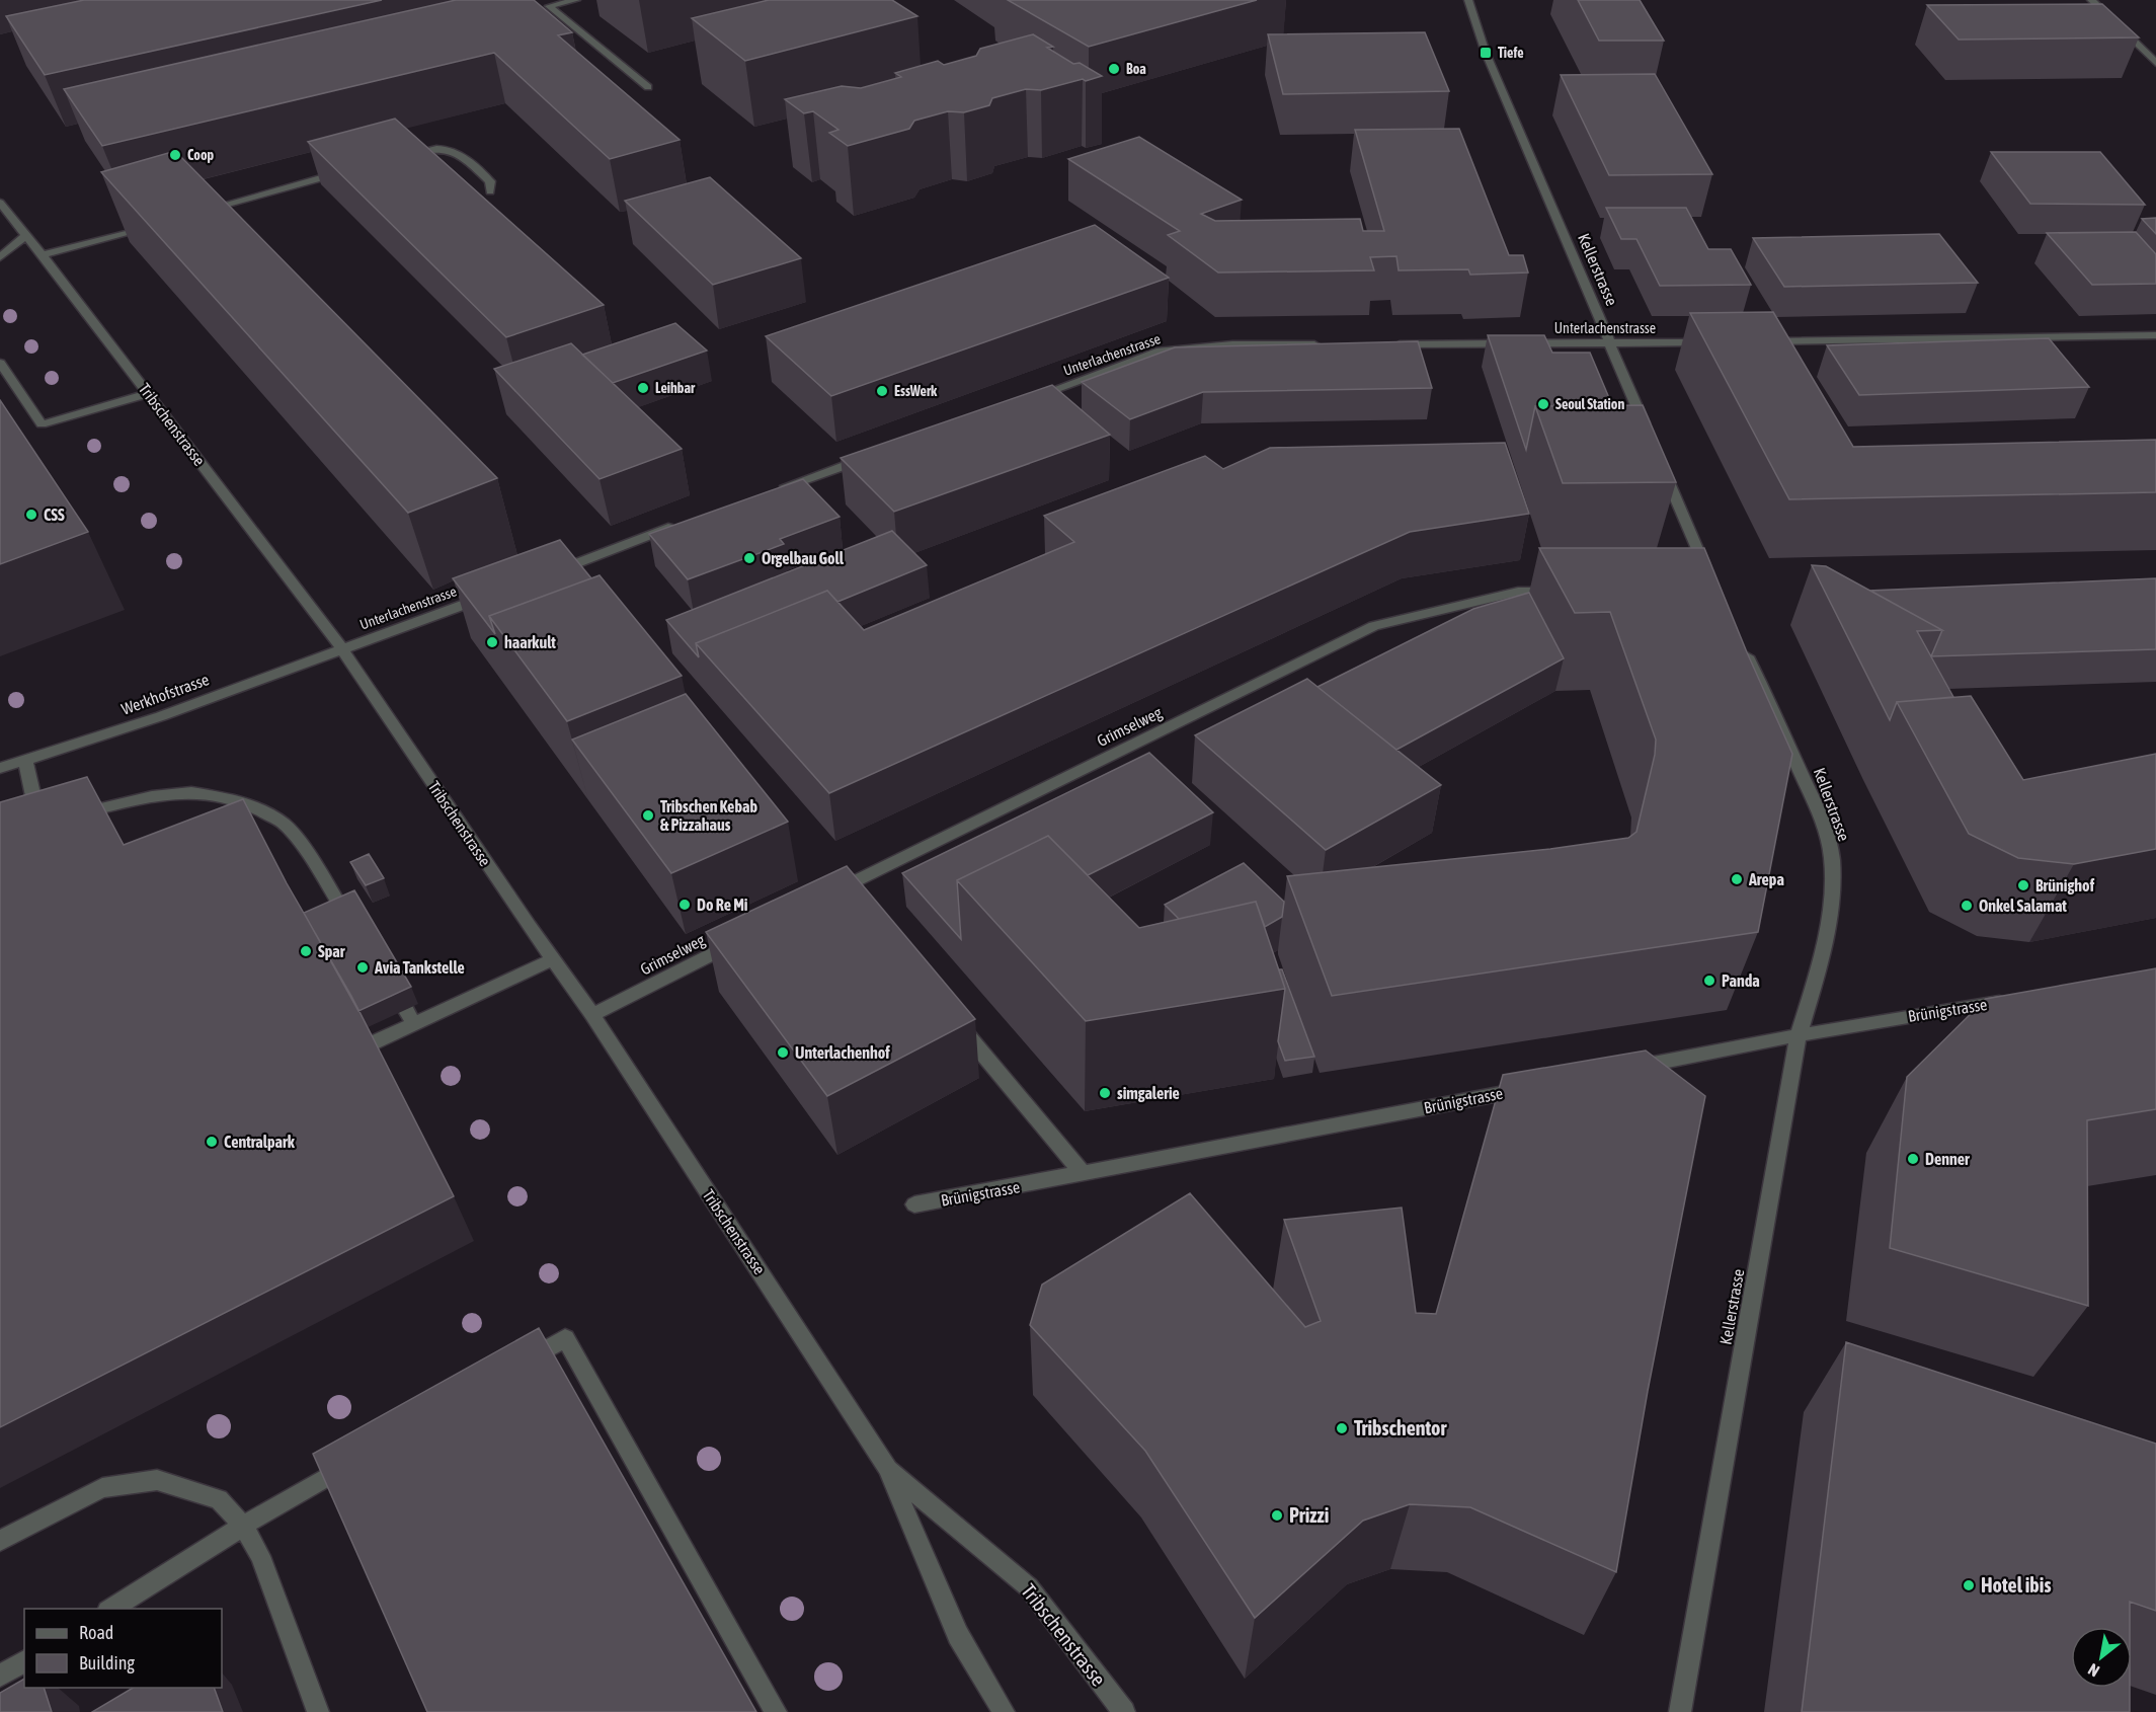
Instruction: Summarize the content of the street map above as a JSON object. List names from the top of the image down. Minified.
{"streets":{"street":["Kellerstrasse","Unterlachenstrasse","Tribschenstrasse","Werkhofstrasse","Grimselweg","Brünigstrasse"]},"crossings":[["Kellerstrasse","Unterlachenstrasse"],["Kellerstrasse","Brünigstrasse"],["Unterlachenstrasse","Tribschenstrasse"],["Unterlachenstrasse","Werkhofstrasse"],["Tribschenstrasse","Werkhofstrasse"],["Tribschenstrasse","Grimselweg"]],"places":{"transit":["Tiefe"],"other":["Boa","Coop","Leihbar","EssWerk","Seoul Station","CSS","Orgelbau Goll","haarkult","Tribschen Kebab & Pizzahaus","Arepa","Brünighof","Do Re Mi","Onkel Salamat","Spar","Avia Tankstelle","Panda","Unterlachenhof","simgalerie","Centralpark","Denner","Tribschentor","Prizzi","Hotel ibis"]},"legend":["Road","Building"],"north":"bottom left"}
